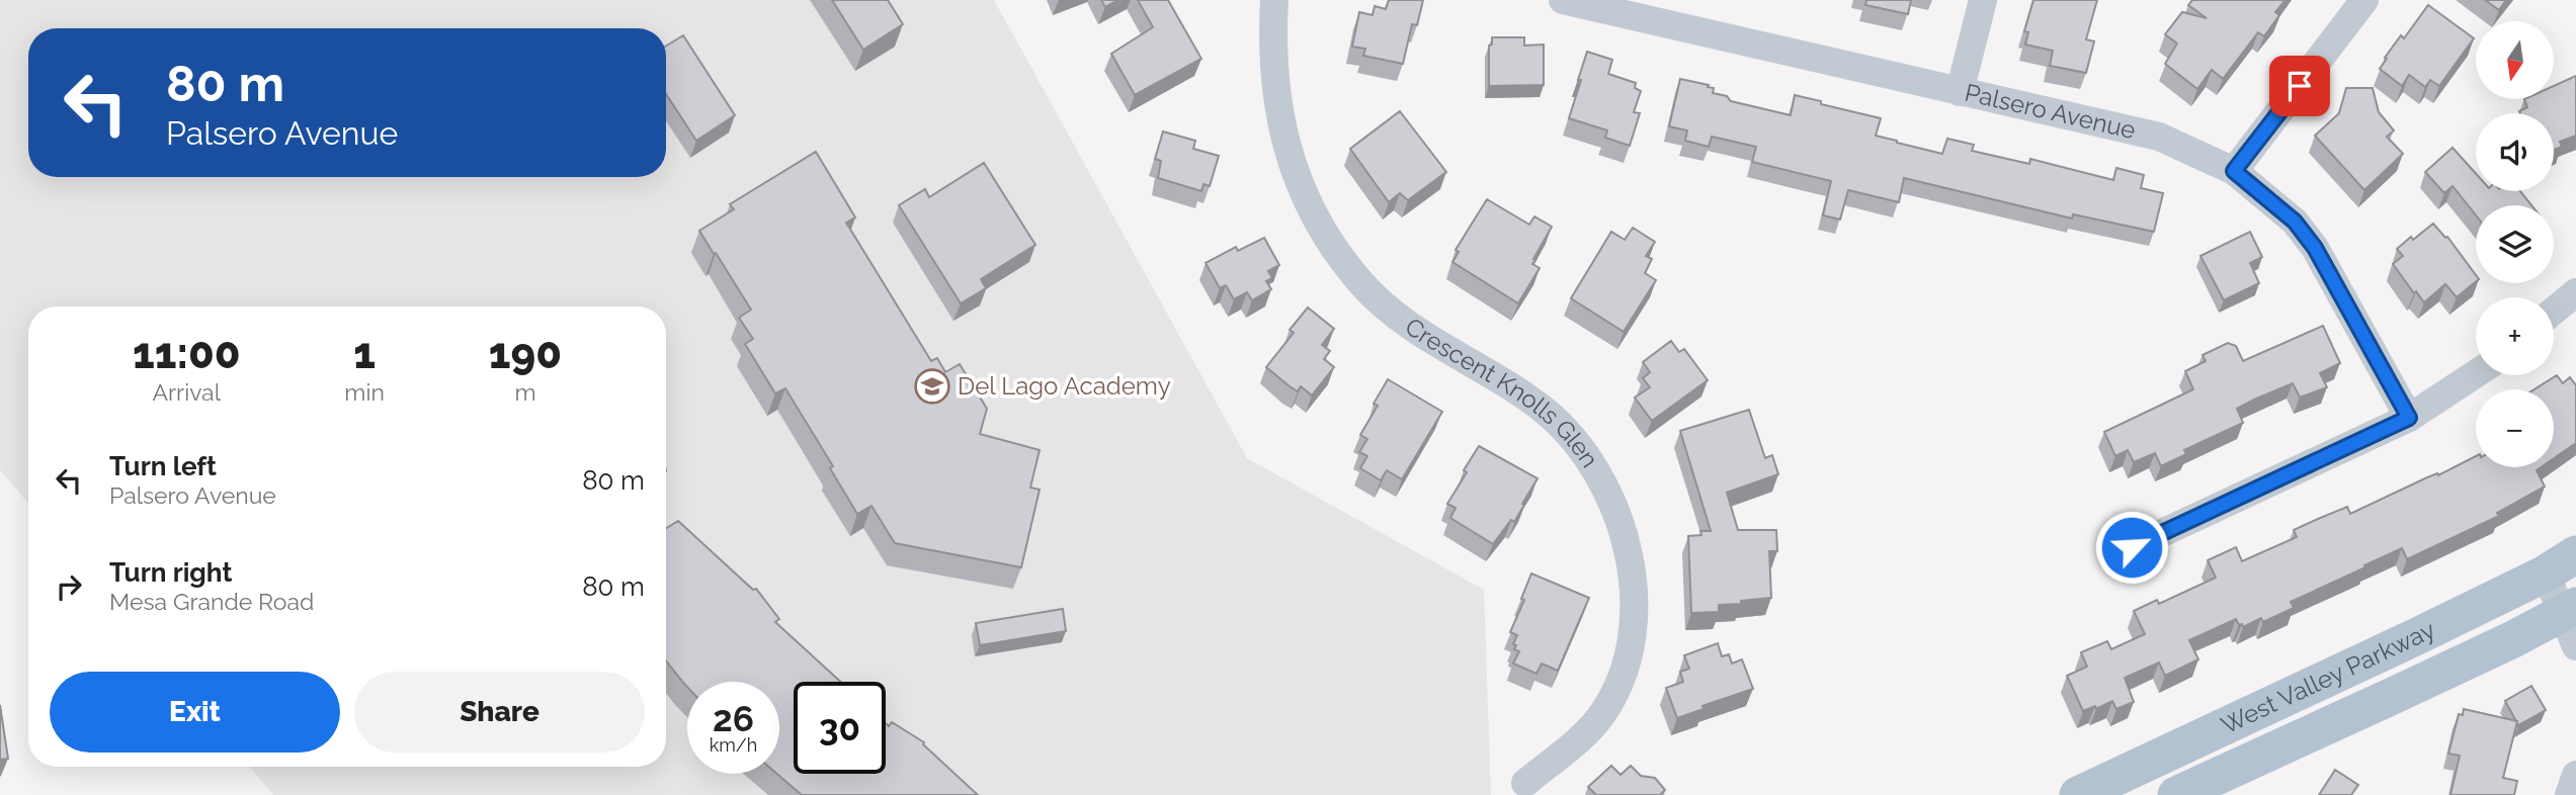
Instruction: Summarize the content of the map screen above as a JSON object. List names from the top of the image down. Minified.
{"streets":{"main road":["West Valley Parkway"],"street":["Palsero Avenue","Crescent Knolls Glen"]},"places":{"school or university":["Del Lago Academy"]},"north":"bottom","page":{"map_buttons":["+","−"],"turn":["80 m","Palsero Avenue"],"eta":["11:00","Arrival","1","min","190","m"],"list":[{"name":"Turn left","note":"Palsero Avenue","value":"80 m"},{"name":"Turn right","note":"Mesa Grande Road","value":"80 m"}],"buttons":["Exit","Share"],"speed":"26 km/h","limit":"30"}}
